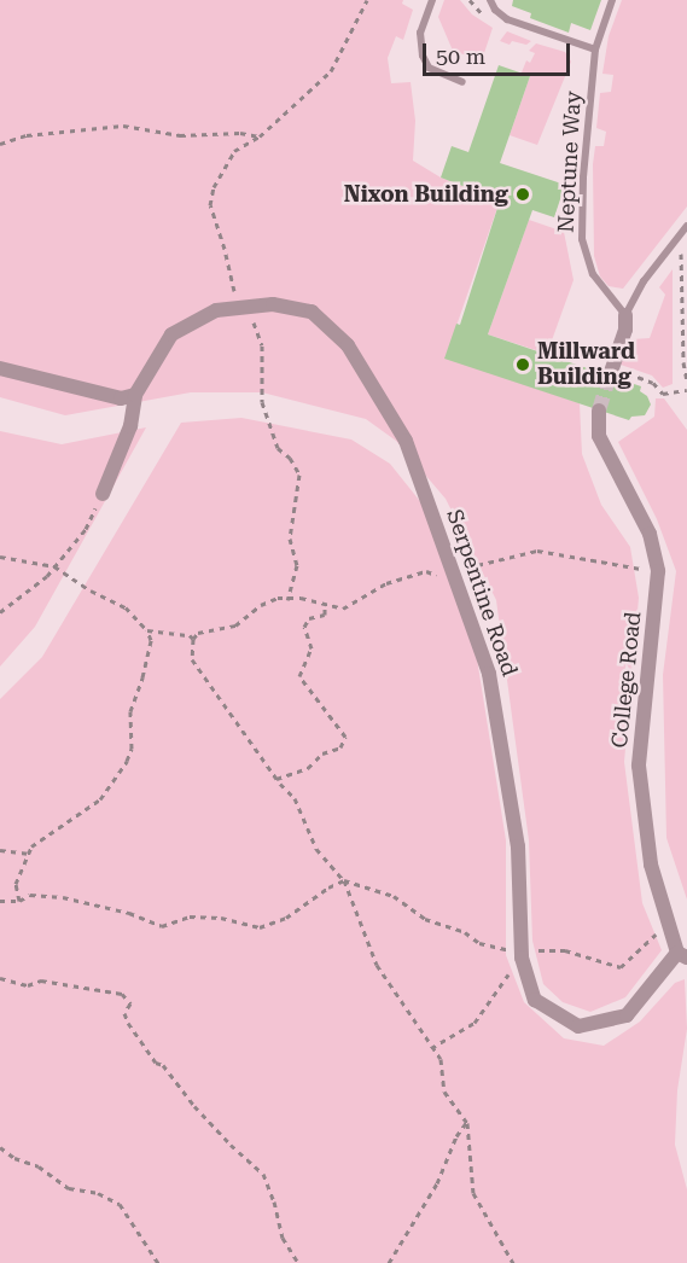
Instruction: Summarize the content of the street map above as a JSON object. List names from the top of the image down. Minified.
{"streets":{"street":["Serpentine Road","College Road"],"lane":["Neptune Way"]},"crossings":[["Serpentine Road","College Road"]],"places":["Nixon Building","Millward Building"],"scale_bar":"50 m"}
